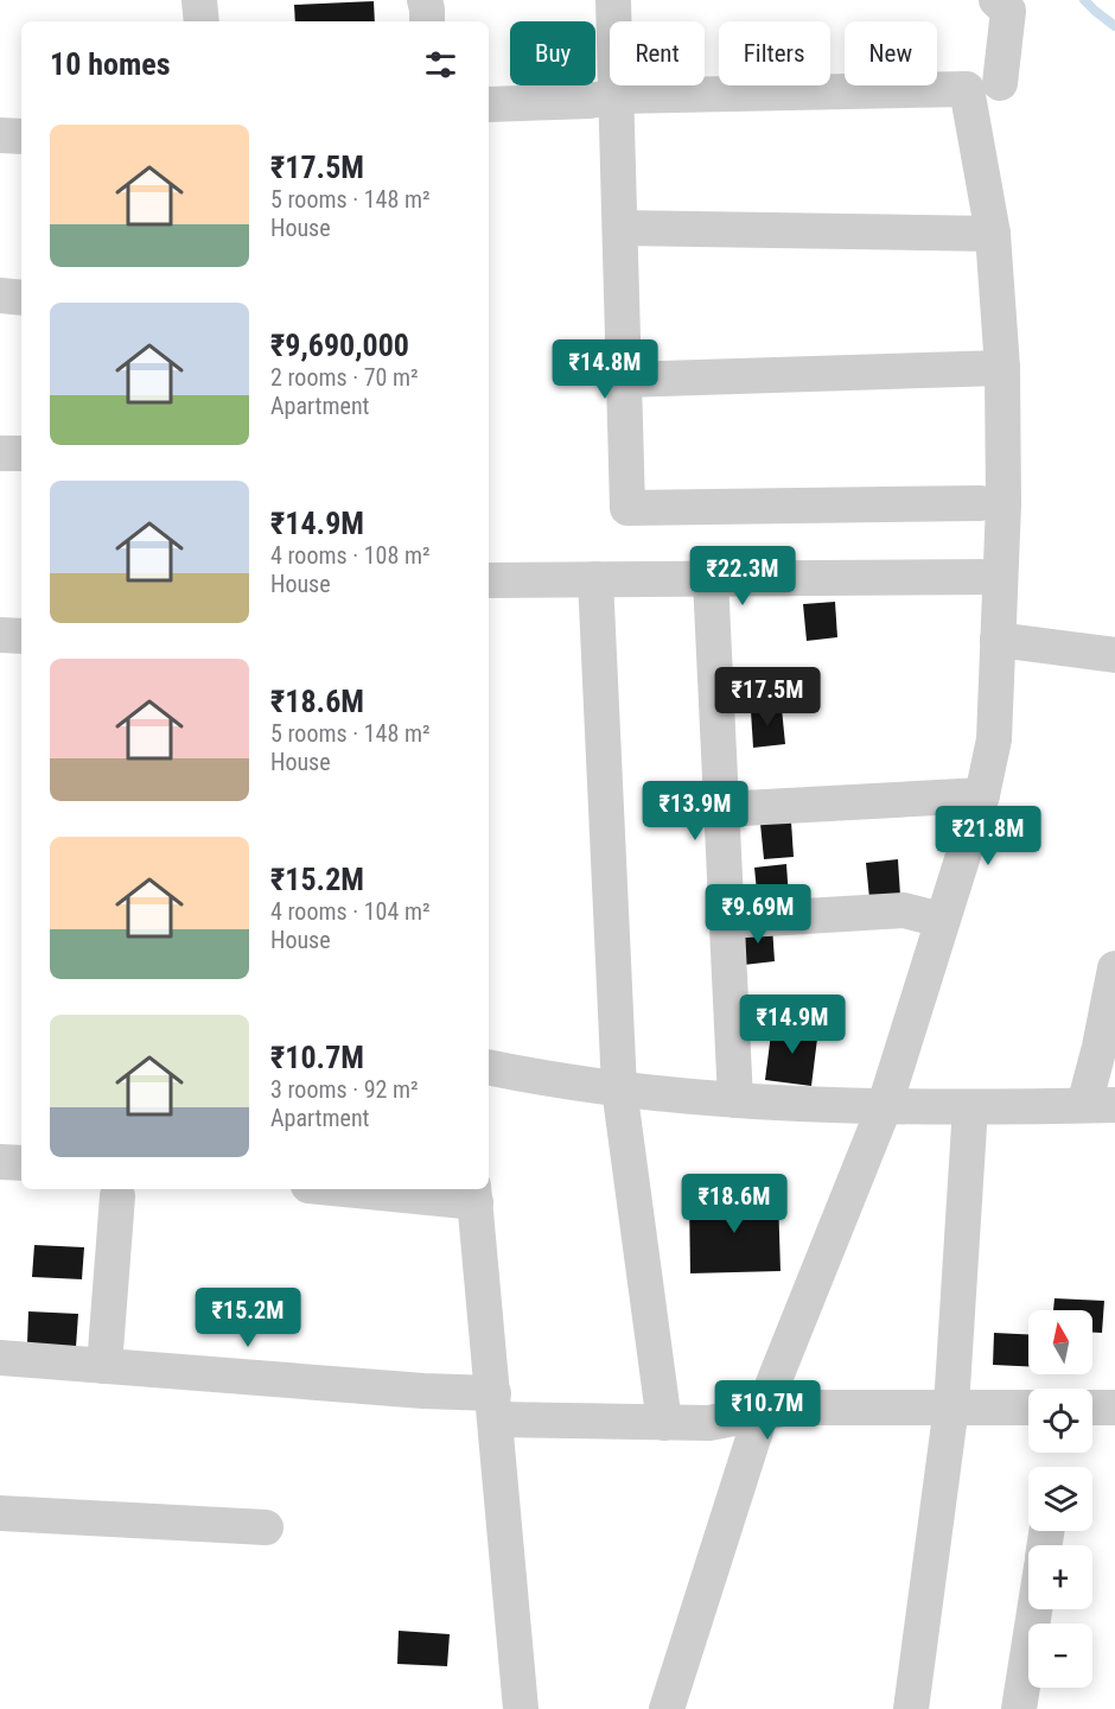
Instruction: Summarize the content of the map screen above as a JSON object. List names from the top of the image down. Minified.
{"north":"top","page":{"chip":["Buy","Rent","Filters","New"],"heading":"10 homes","list":[{"name":"₹17.5M","note":"5 rooms · 148 m² · House"},{"name":"₹9,690,000","note":"2 rooms · 70 m² · Apartment"},{"name":"₹14.9M","note":"4 rooms · 108 m² · House"},{"name":"₹18.6M","note":"5 rooms · 148 m² · House"},{"name":"₹15.2M","note":"4 rooms · 104 m² · House"},{"name":"₹10.7M","note":"3 rooms · 92 m² · Apartment"}],"price":["₹14.8M","₹22.3M","₹17.5M","₹13.9M","₹21.8M","₹9.69M","₹14.9M","₹18.6M","₹15.2M","₹10.7M"],"map_buttons":["+","−"]}}
